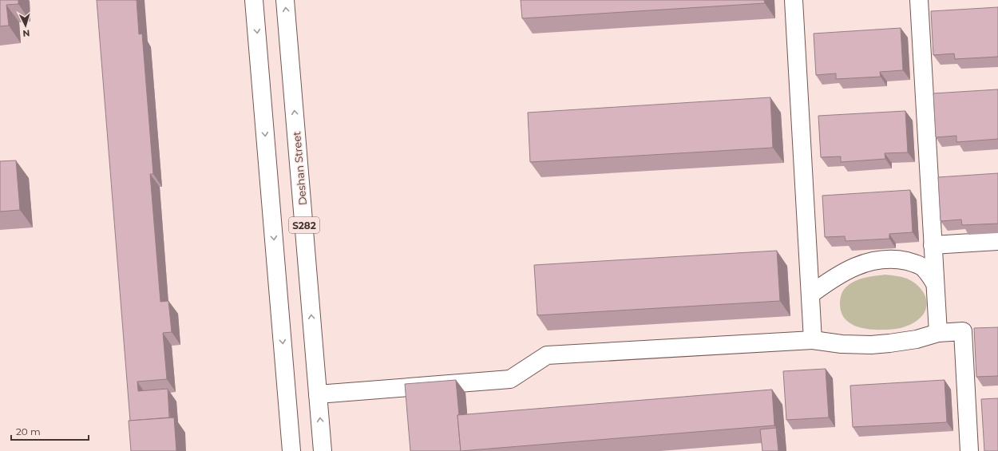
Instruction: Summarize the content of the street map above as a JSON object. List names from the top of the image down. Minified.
{"streets":{"main road":["Deshan Street","S282"]},"scale_bar":"20 m","north":"bottom"}
